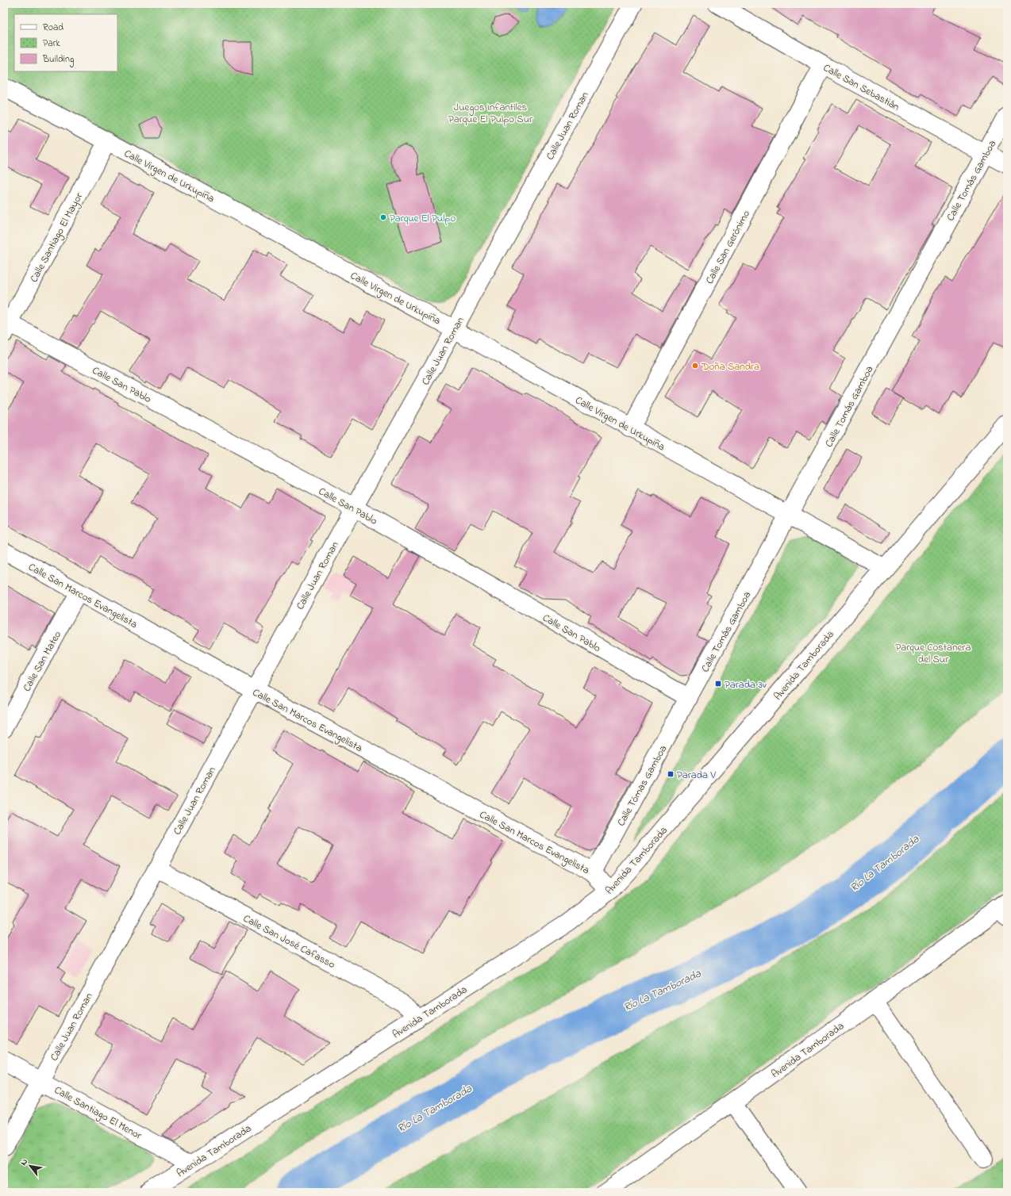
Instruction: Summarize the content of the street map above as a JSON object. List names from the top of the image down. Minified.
{"streets":{"street":["Calle San Sebastián","Calle Juan Roman","Calle Virgen de Urkupiña","Calle Tomás Gamboa","Calle Santiago El Mayor","Calle San Gerónimo","Calle San Pablo","Calle San Marcos Evangelista","Calle San Mateo","Avenida Tamborada","Calle Tómas Gamboa","Calle San José Cafasso","Calle Santiago El Menor"]},"crossings":[["Calle San Sebastián","Calle Tomás Gamboa"],["Calle San Sebastián","Calle San Gerónimo"],["Calle Juan Roman","Calle Virgen de Urkupiña"],["Calle Juan Roman","Calle San Pablo"],["Calle Juan Roman","Calle San Marcos Evangelista"],["Calle Juan Roman","Calle San José Cafasso"],["Calle Juan Roman","Calle Santiago El Menor"],["Calle Virgen de Urkupiña","Calle Tomás Gamboa"],["Calle Virgen de Urkupiña","Calle Santiago El Mayor"],["Calle Virgen de Urkupiña","Calle San Gerónimo"],["Calle Virgen de Urkupiña","Avenida Tamborada"],["Calle Tomás Gamboa","Calle San Pablo"],["Calle Tomás Gamboa","Calle Tómas Gamboa"],["Calle Santiago El Mayor","Calle San Pablo"],["Calle San Pablo","Calle Tómas Gamboa"],["Calle San Marcos Evangelista","Calle San Mateo"],["Calle San Marcos Evangelista","Avenida Tamborada"],["Calle San Marcos Evangelista","Calle Tómas Gamboa"],["Avenida Tamborada","Calle San José Cafasso"],["Avenida Tamborada","Calle Santiago El Menor"]],"water":["Río La Tamborada"],"parks":["Juegos Infantiles Parque El Pulpo Sur","Parque Costanera del Sur"],"places":{"other":["Parque El Pulpo","Doña Sandra"],"transit":["Parada 3v","Parada V"]},"legend":["Road","Park","Building"],"north":"top left"}
